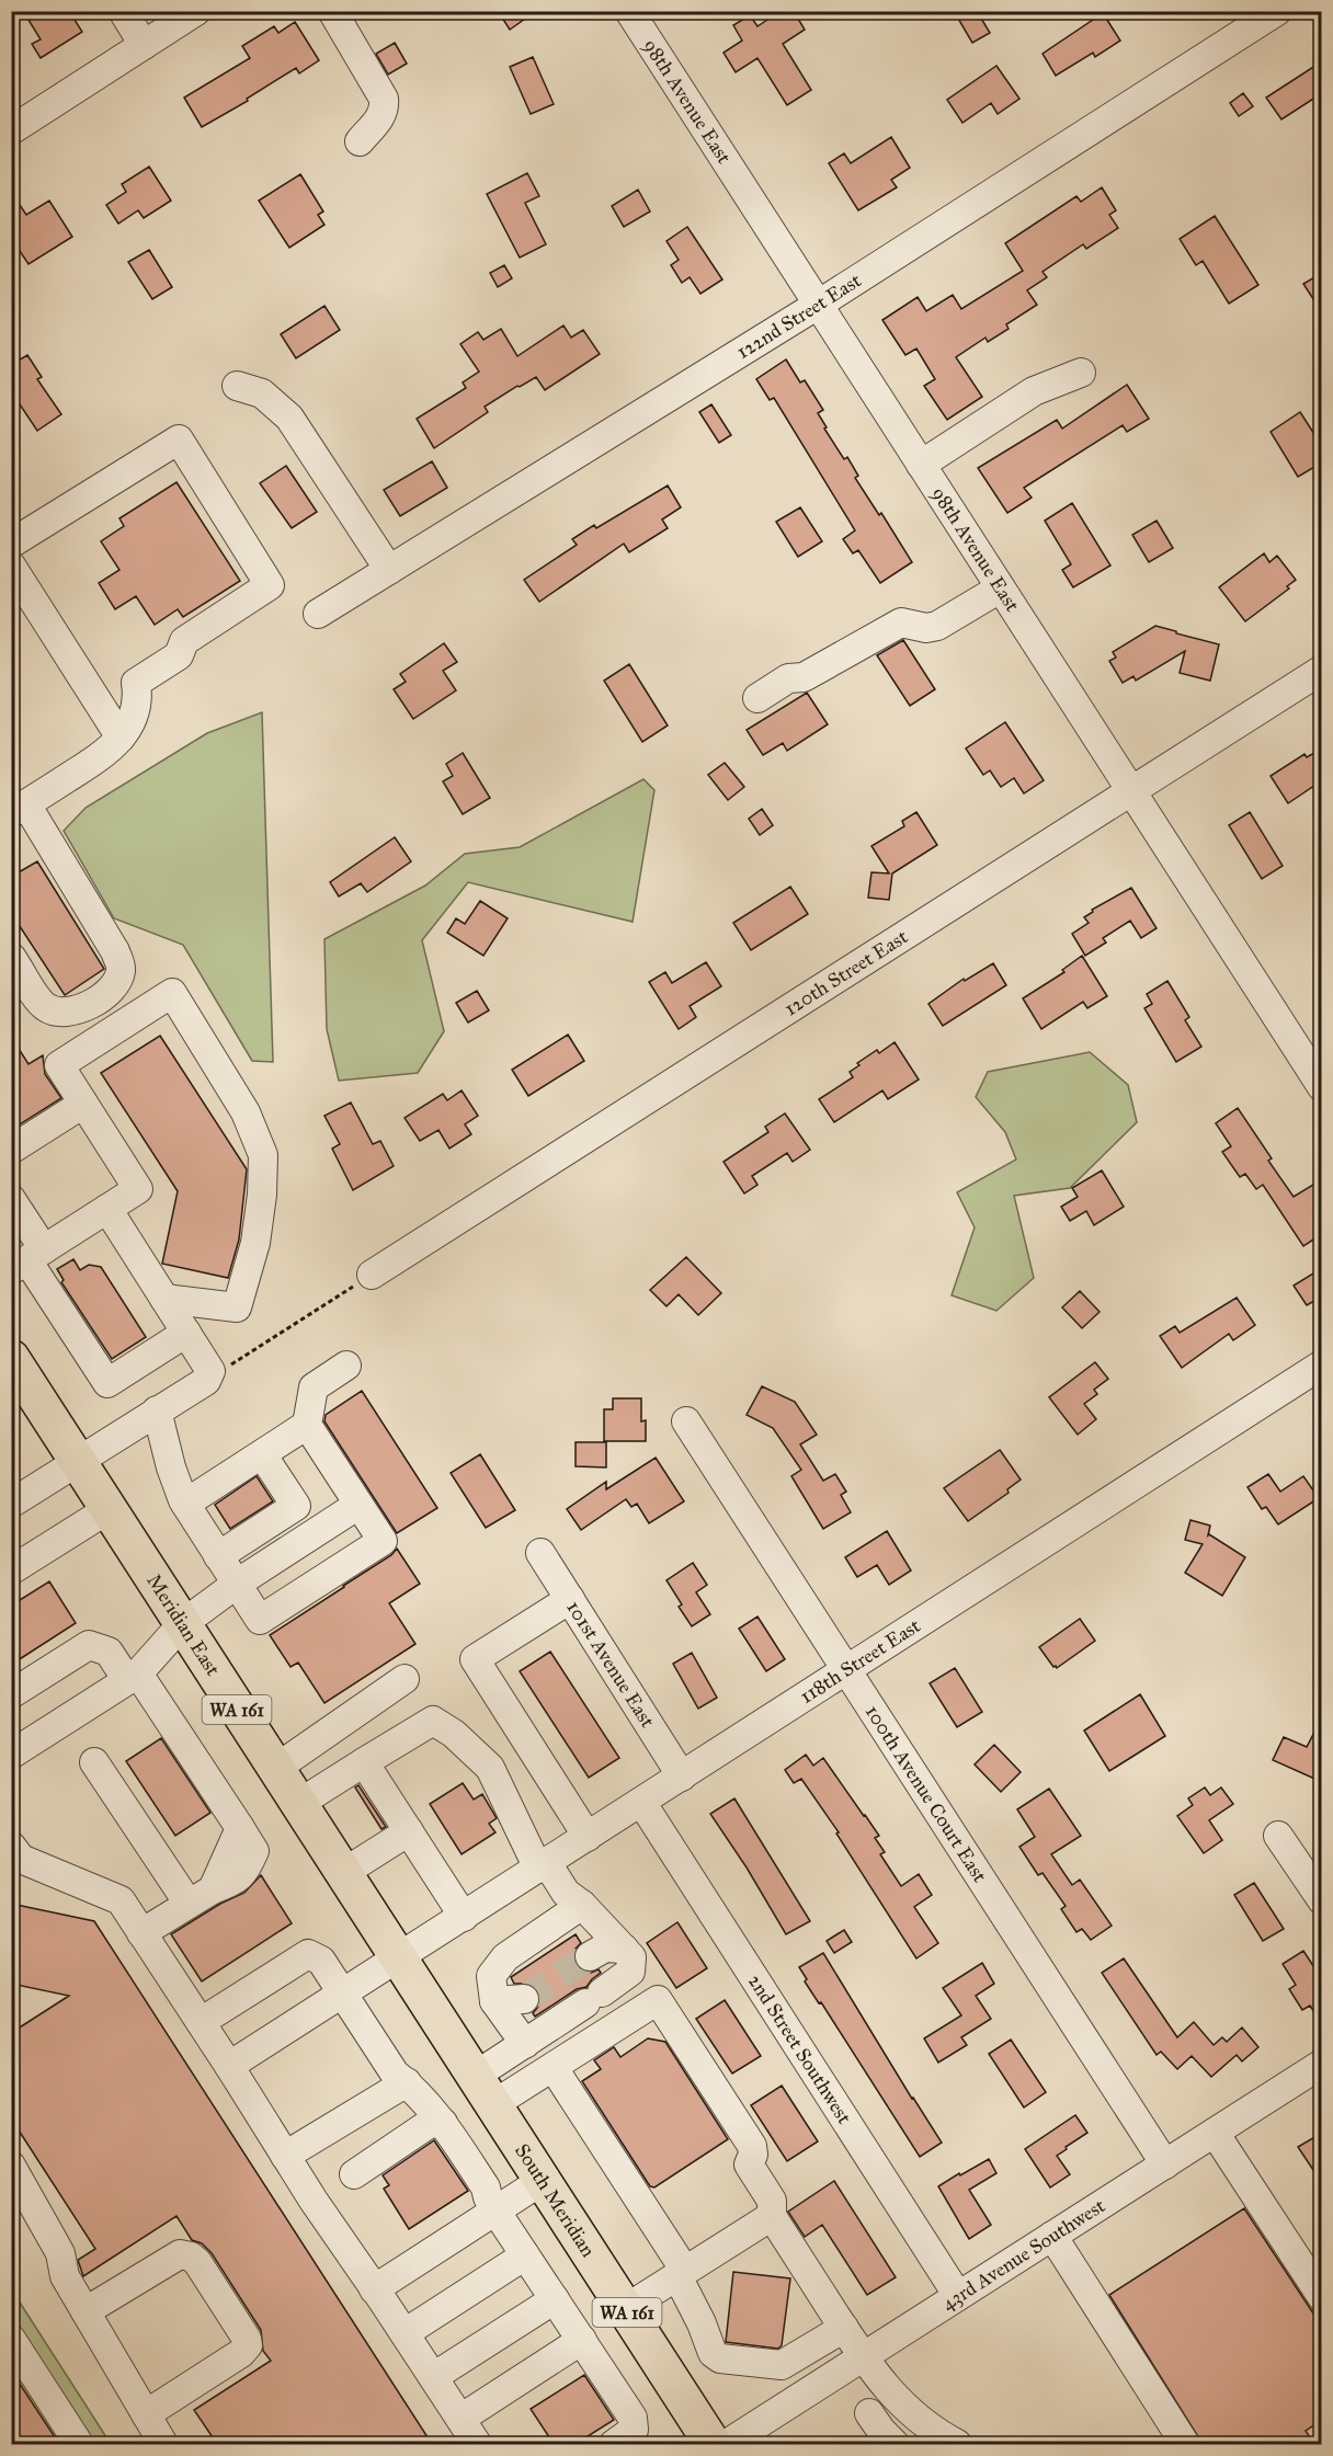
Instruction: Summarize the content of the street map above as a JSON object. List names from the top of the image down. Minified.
{"streets":{"main road":["Meridian East","WA 161","South Meridian"],"street":["98th Avenue East","122nd Street East","120th Street East","118th Street East","101st Avenue East","100th Avenue Court East","2nd Street Southwest","43rd Avenue Southwest"]},"crossings":[["98th Avenue East","122nd Street East"],["98th Avenue East","120th Street East"],["Meridian East","118th Street East"],["Meridian East","South Meridian"],["118th Street East","101st Avenue East"],["118th Street East","100th Avenue Court East"],["118th Street East","2nd Street Southwest"],["118th Street East","South Meridian"],["100th Avenue Court East","43rd Avenue Southwest"],["2nd Street Southwest","43rd Avenue Southwest"]]}
